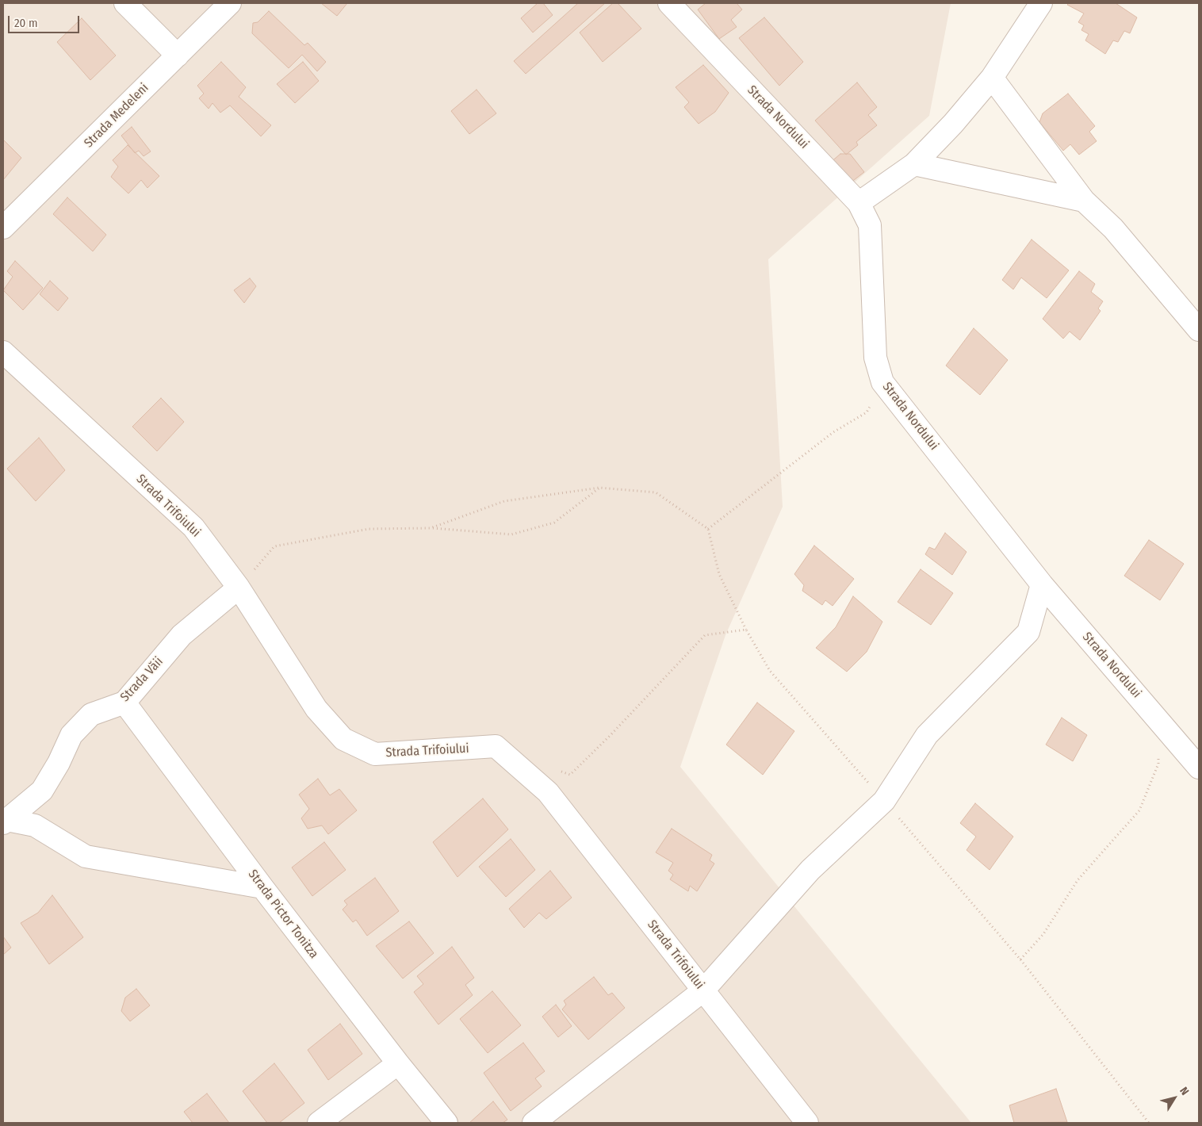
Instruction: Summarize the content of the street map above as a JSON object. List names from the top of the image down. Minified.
{"streets":{"street":["Strada Medeleni","Strada Nordului","Strada Trifoiului","Strada Văii","Strada Pictor Tonitza"]},"crossings":[["Strada Trifoiului","Strada Văii"],["Strada Văii","Strada Pictor Tonitza"]],"scale_bar":"20 m","north":"top right"}
